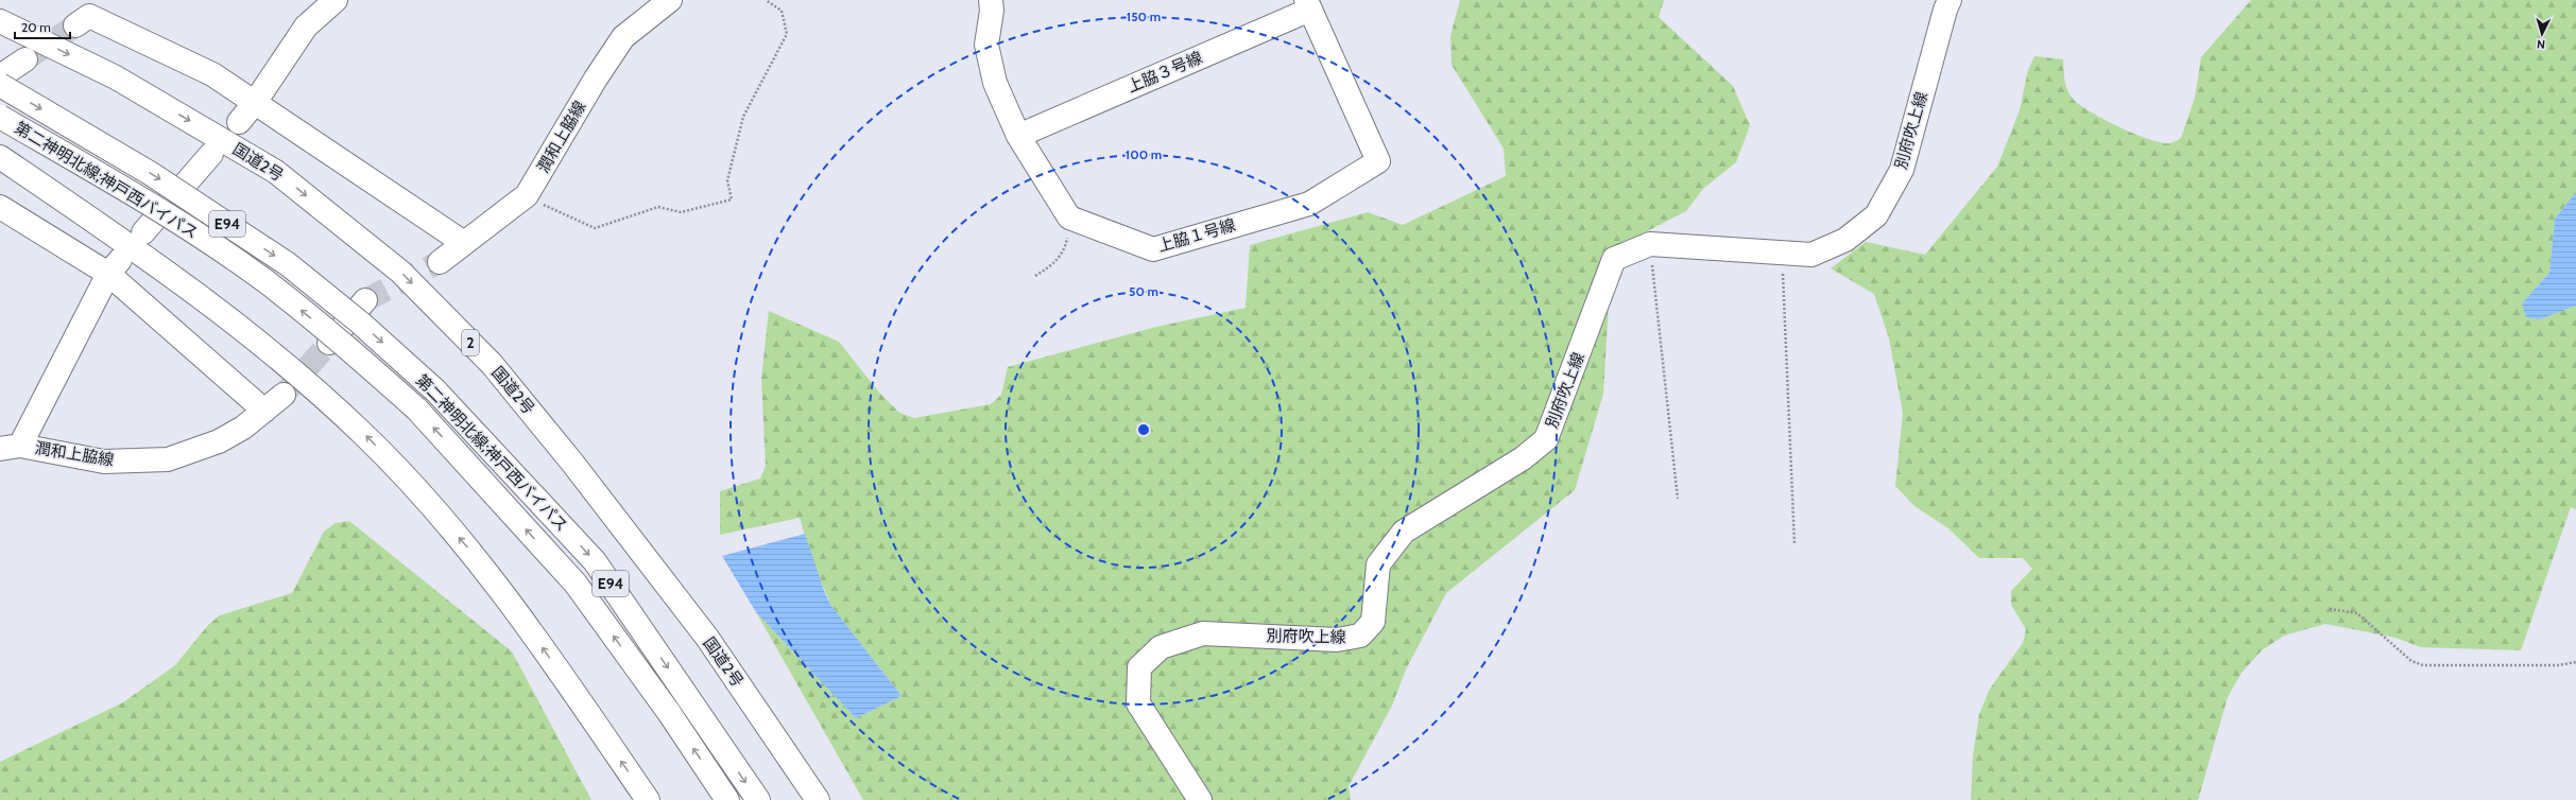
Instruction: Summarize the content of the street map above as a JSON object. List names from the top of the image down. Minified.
{"streets":{"main road":["上脇３号線","別府吹上線","潤和上脇線","国道2号","第二神明北線;神戸西バイパス","E94","上脇１号線","2"]},"crossings":[["上脇３号線","上脇１号線"]],"scale_bar":"20 m","north":"bottom","rings":["150 m","100 m","50 m"]}
